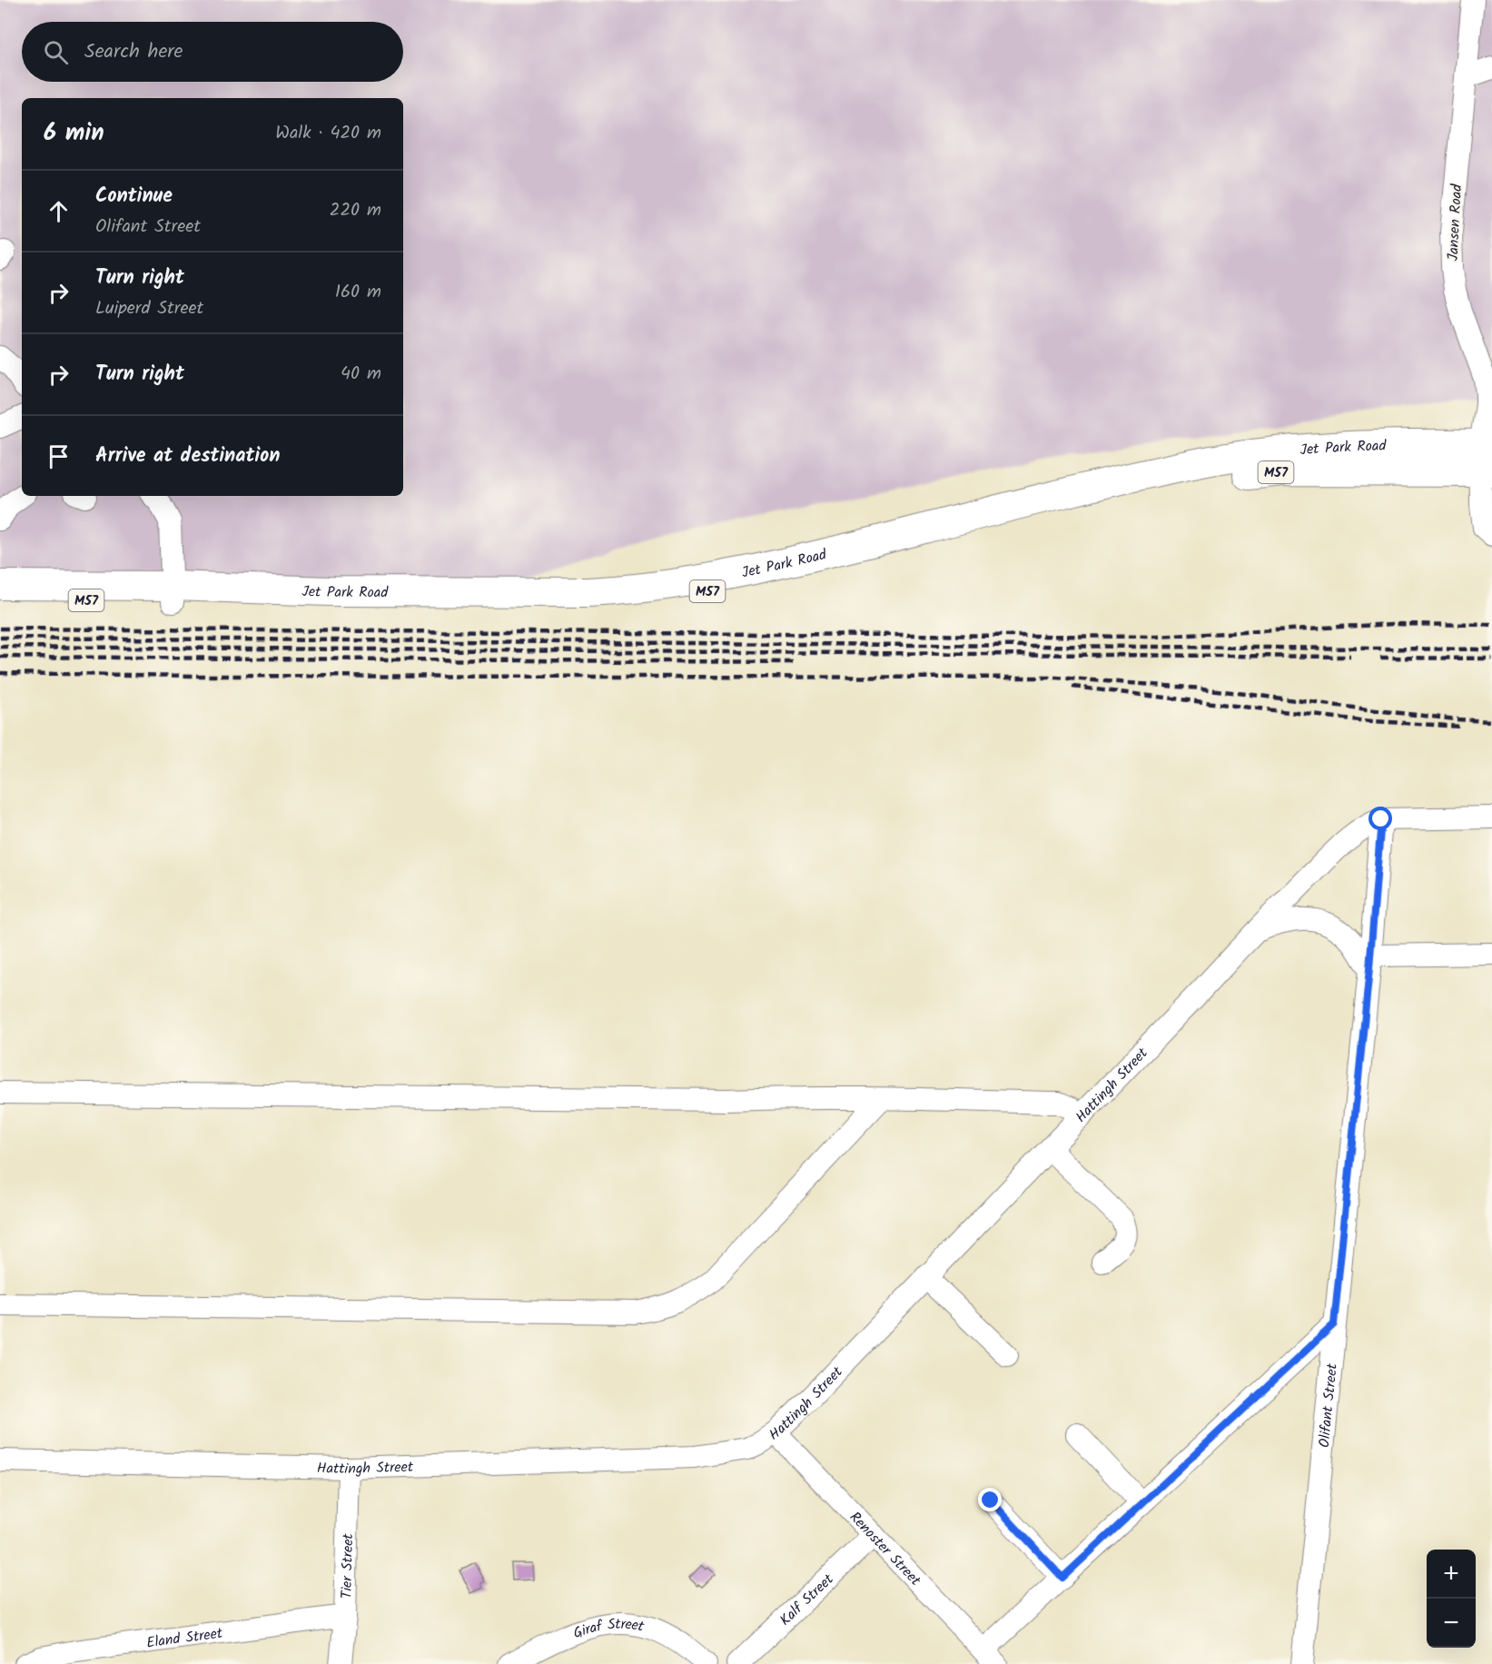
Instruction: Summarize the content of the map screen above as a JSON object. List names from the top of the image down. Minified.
{"streets":{"main road":["Jet Park Road","M57"],"street":["Jansen Road","Hattingh Street","Olifant Street","Renoster Street","Tier Street","Kalf Street","Giraf Street","Eland Street"]},"crossings":[["Jansen Road","Jet Park Road"],["Hattingh Street","Olifant Street"],["Hattingh Street","Renoster Street"],["Hattingh Street","Tier Street"],["Renoster Street","Kalf Street"],["Tier Street","Eland Street"]],"page":{"search":"Search here","heading":["6 min","Walk · 420 m"],"list":[["Continue","Olifant Street","220 m"],["Turn right","Luiperd Street","160 m"],["Turn right","40 m"],"Arrive at destination"],"map_buttons":["+","−"]}}
